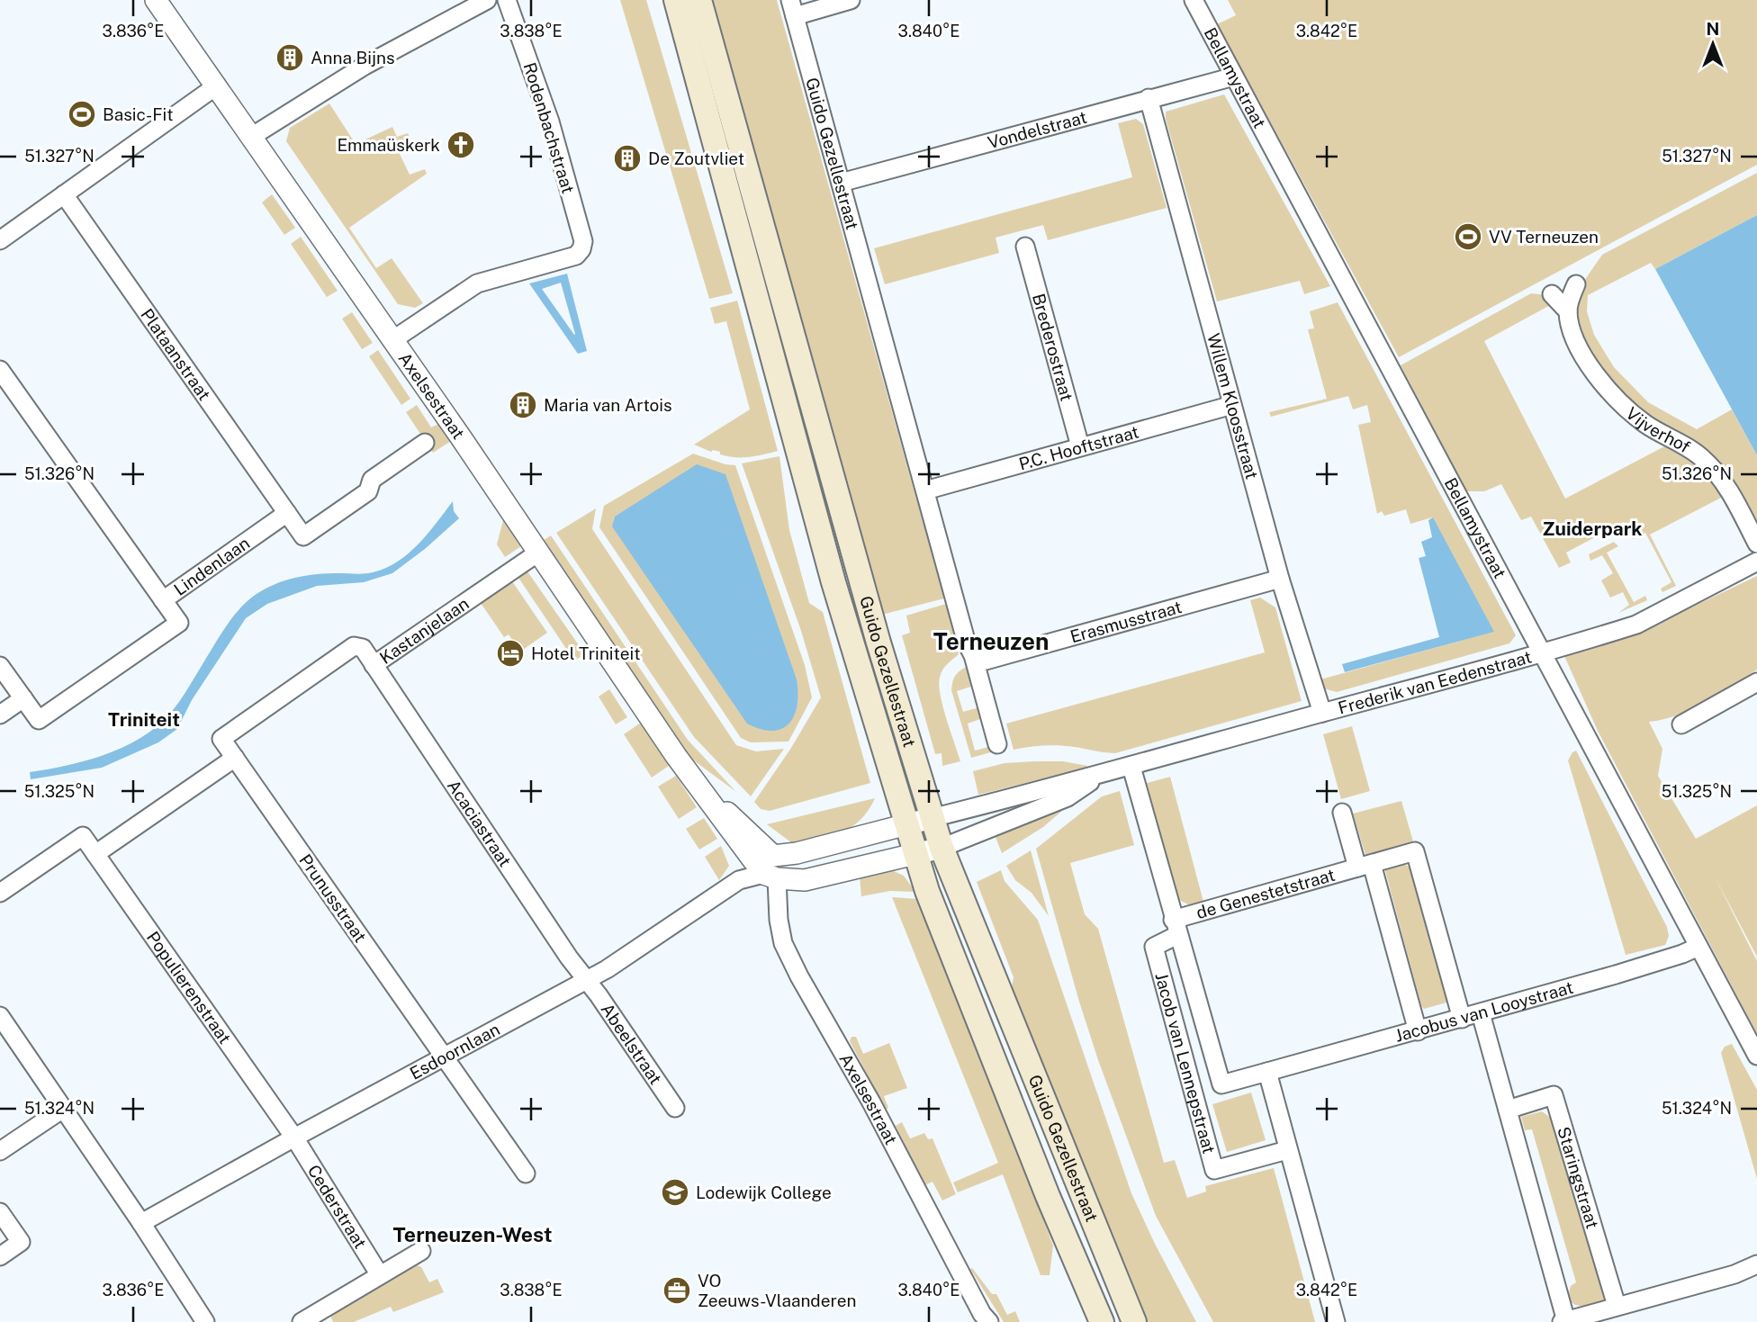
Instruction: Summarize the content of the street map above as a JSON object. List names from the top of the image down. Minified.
{"streets":{"main road":["Guido Gezellestraat"],"street":["Bellamystraat","Rodenbachstraat","Vondelstraat","Brederostraat","Plataanstraat","Axelsestraat","Willem Kloosstraat","Vijverhof","P.C. Hooftstraat","Lindenlaan","Erasmusstraat","Kastanjelaan","Frederik van Eedenstraat","Acaciastraat","de Genestetstraat","Prunusstraat","Populierenstraat","Jacobus van Looystraat","Abeelstraat","Esdoornlaan","Jacob van Lennepstraat","Staringstraat","Cederstraat"]},"crossings":[["Bellamystraat","Vondelstraat"],["Bellamystraat","Frederik van Eedenstraat"],["Bellamystraat","Jacobus van Looystraat"],["Rodenbachstraat","Axelsestraat"],["Vondelstraat","Guido Gezellestraat"],["Vondelstraat","Willem Kloosstraat"],["Guido Gezellestraat","P.C. Hooftstraat"],["Guido Gezellestraat","Erasmusstraat"],["Guido Gezellestraat","Frederik van Eedenstraat"],["Brederostraat","P.C. Hooftstraat"],["Plataanstraat","Lindenlaan"],["Axelsestraat","Kastanjelaan"],["Axelsestraat","Esdoornlaan"],["Willem Kloosstraat","P.C. Hooftstraat"],["Willem Kloosstraat","Erasmusstraat"],["Willem Kloosstraat","Frederik van Eedenstraat"],["Kastanjelaan","Acaciastraat"],["Kastanjelaan","Prunusstraat"],["Frederik van Eedenstraat","Jacob van Lennepstraat"],["Acaciastraat","Abeelstraat"],["Acaciastraat","Esdoornlaan"],["de Genestetstraat","Jacobus van Looystraat"],["de Genestetstraat","Jacob van Lennepstraat"],["Prunusstraat","Esdoornlaan"],["Populierenstraat","Esdoornlaan"],["Populierenstraat","Cederstraat"],["Jacobus van Looystraat","Jacob van Lennepstraat"],["Abeelstraat","Esdoornlaan"],["Esdoornlaan","Cederstraat"]],"districts":["Zuiderpark","Terneuzen","Triniteit","Terneuzen-West"],"places":{"building":["Anna Bijns","De Zoutvliet","Maria van Artois"],"sports":["Basic-Fit","VV Terneuzen"],"church":["Emmaüskerk"],"hotel":["Hotel Triniteit"],"school or university":["Lodewijk College"],"office":["VO Zeeuws-Vlaanderen"]},"north":"top","coordinates":["3.836°E","3.838°E","3.840°E","3.842°E","51.327°N","51.326°N","51.325°N","51.324°N"]}
